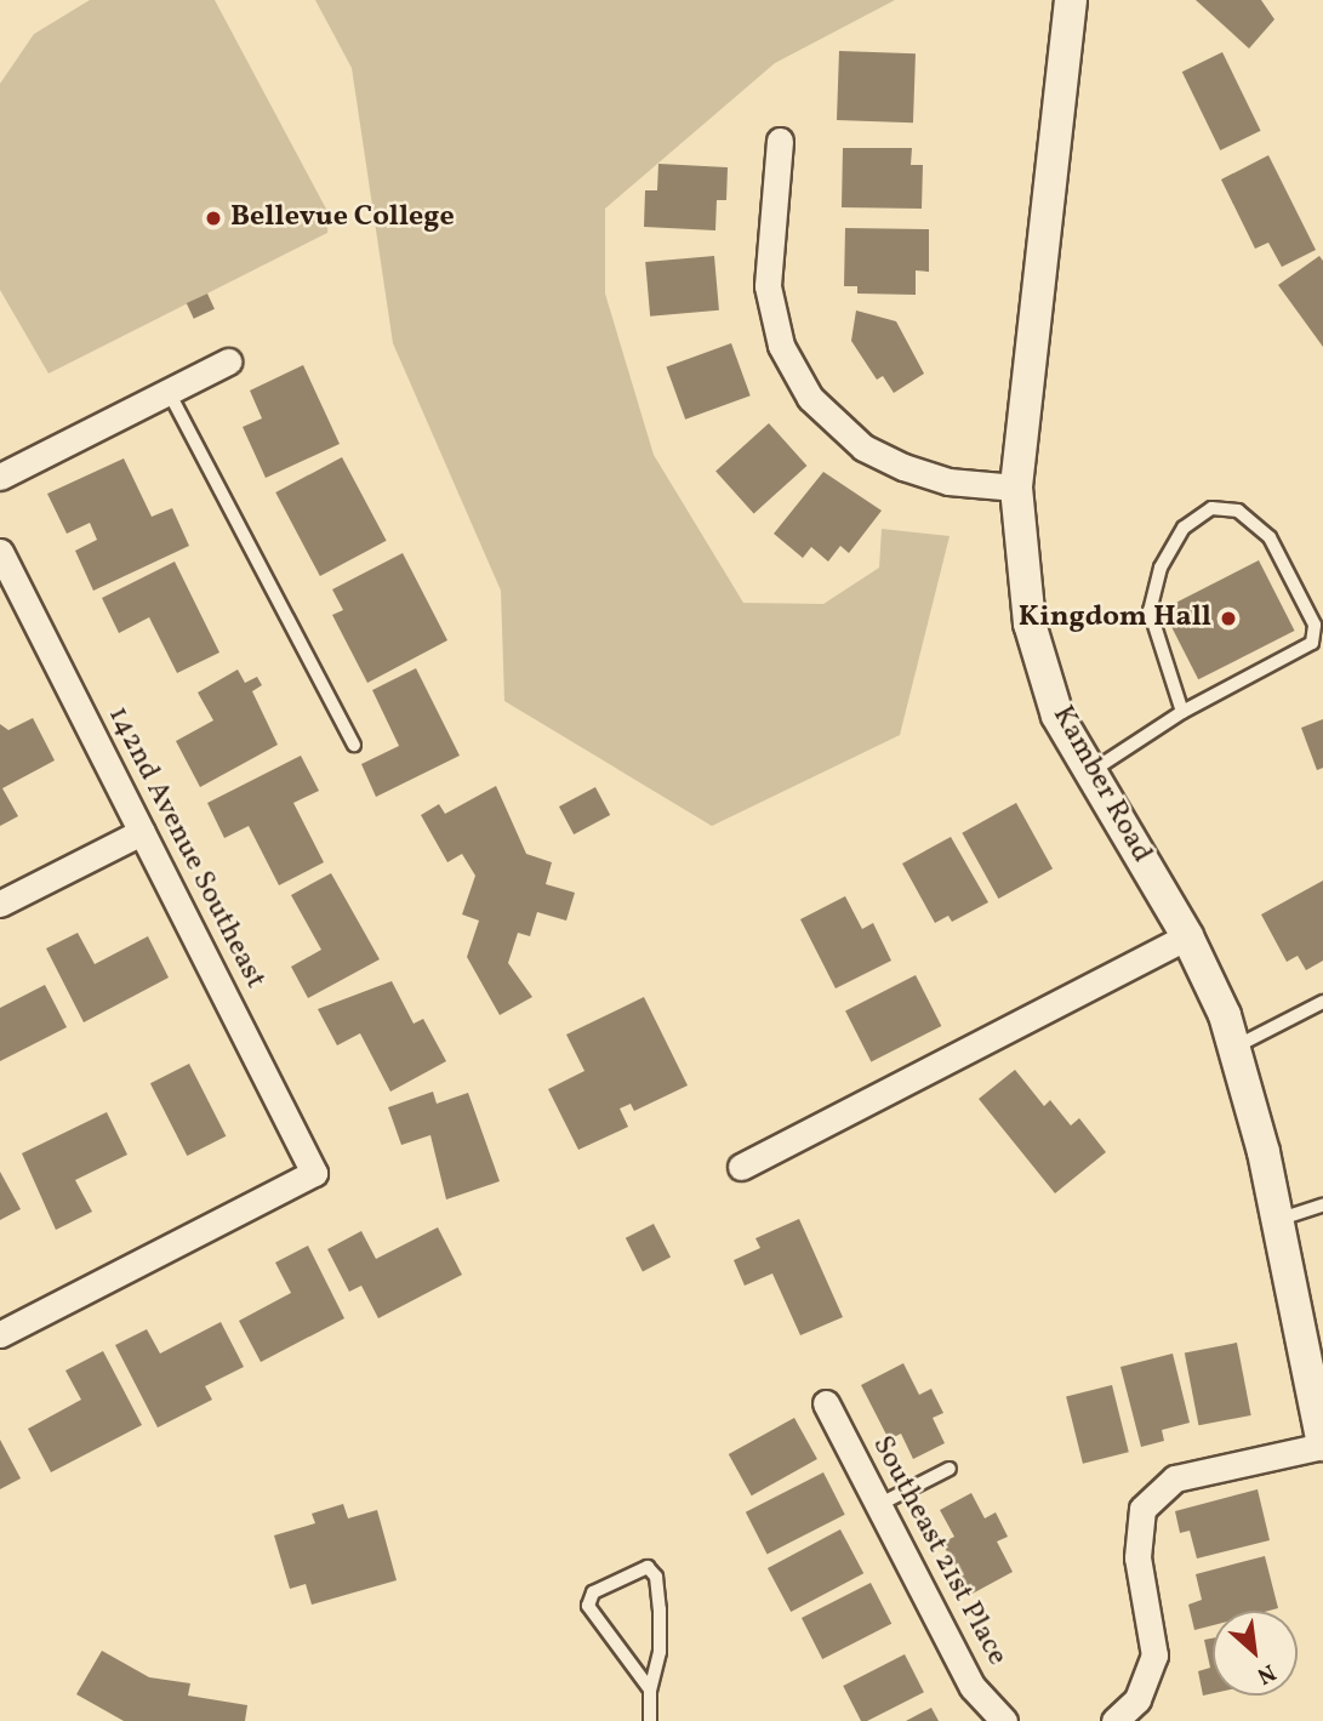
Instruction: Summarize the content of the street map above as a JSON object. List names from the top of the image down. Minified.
{"streets":{"street":["Kamber Road","142nd Avenue Southeast","Southeast 21st Place"]},"places":["Bellevue College","Kingdom Hall"],"north":"bottom right"}
